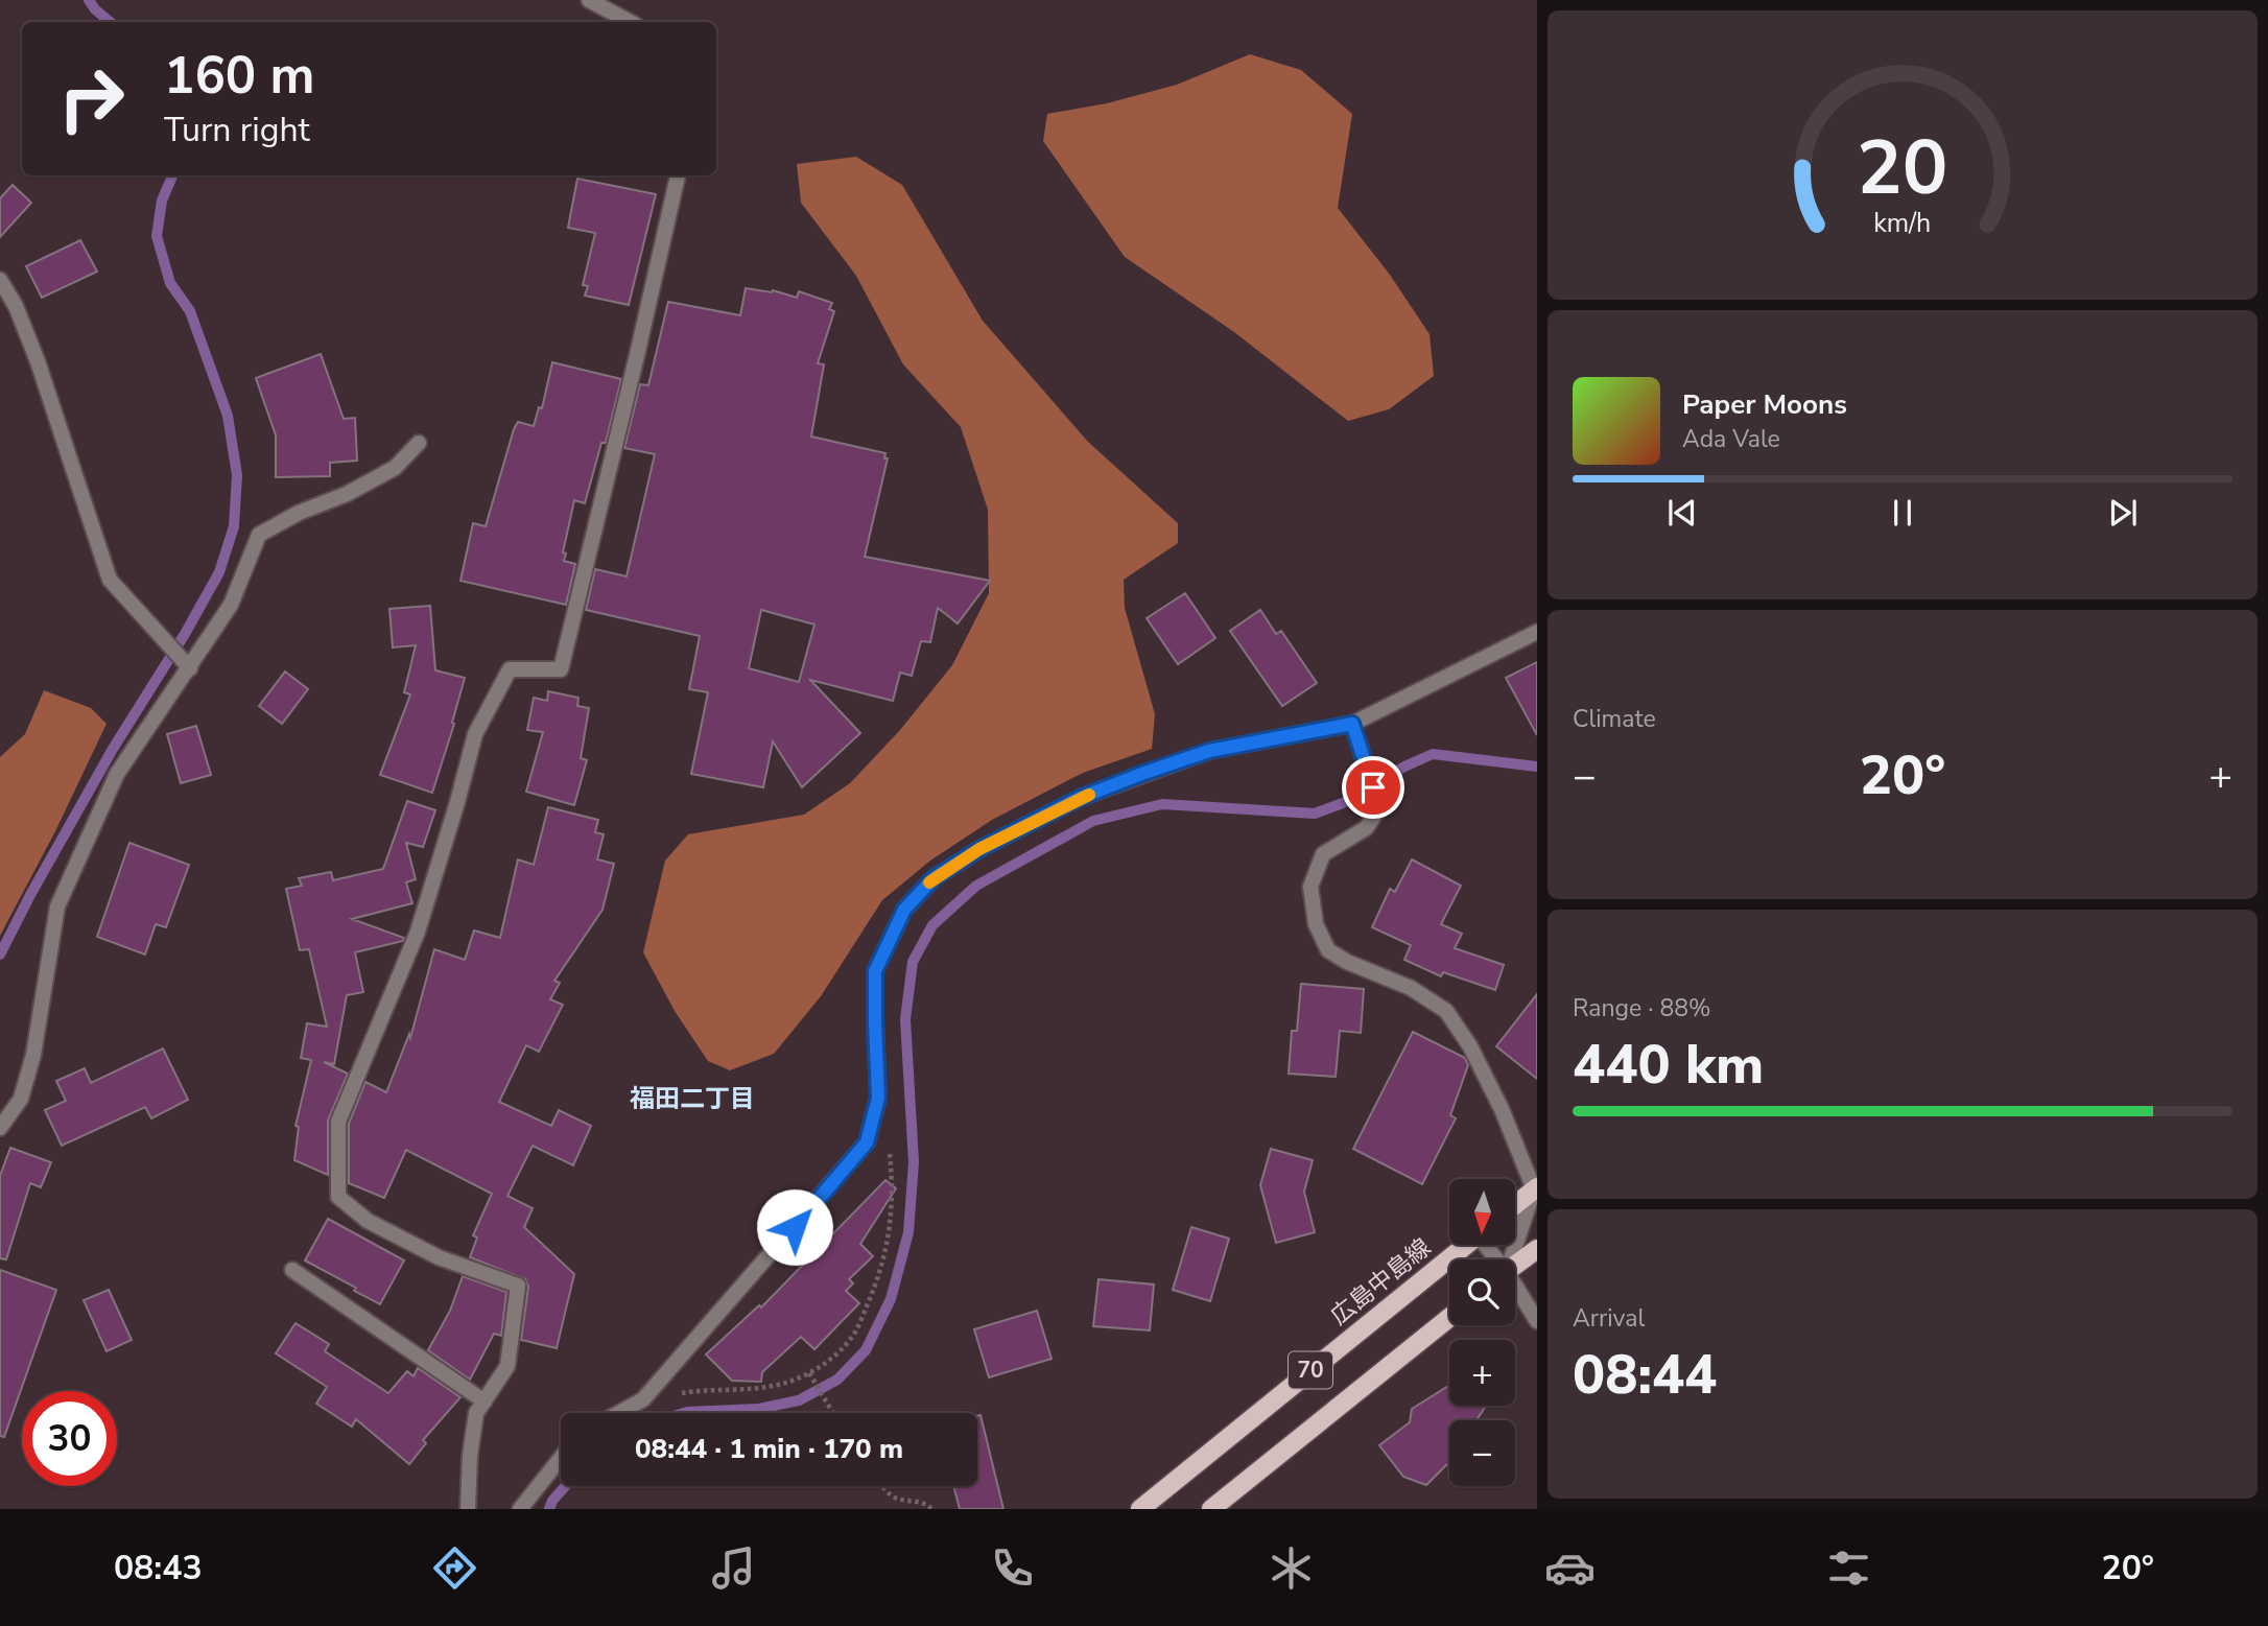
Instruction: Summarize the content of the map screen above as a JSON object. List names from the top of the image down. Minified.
{"streets":{"main road":["広島中島線","70"]},"districts":["福田二丁目"],"north":"bottom","page":{"turn":["160 m","Turn right"],"song":["Paper Moons","Ada Vale"],"tile":["Climate",["Range · 88%","440 km"],["Arrival","08:44"]],"heat":["−","20°","+"],"map_buttons":["+","−"],"limit":"30","trip":"08:44 · 1 min · 170 m","tabs":["08:43","20°"],"gauge":["20","km/h"]}}
